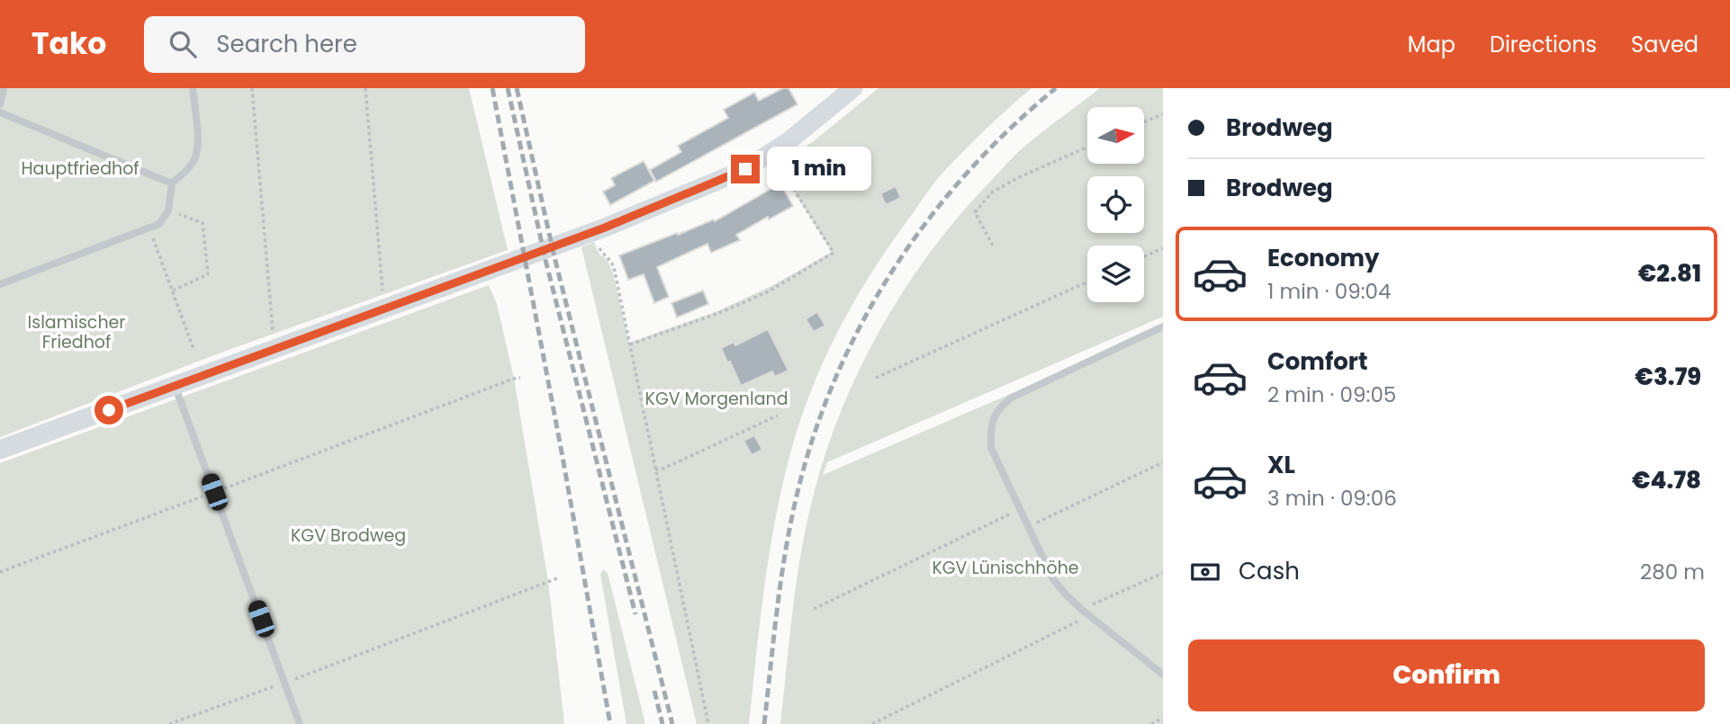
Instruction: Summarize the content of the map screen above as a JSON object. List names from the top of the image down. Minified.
{"parks":["Hauptfriedhof","Islamischer Friedhof","KGV Morgenland","KGV Brodweg","KGV Lünischhöhe"],"north":"right","page":{"header":"Tako","search":"Search here","nav":["Map","Directions","Saved"],"banner":["Brodweg","Brodweg"],"bubble":"1 min","list":[{"name":"Economy","note":"1 min · 09:04","value":"€2.81"},{"name":"Comfort","note":"2 min · 09:05","value":"€3.79"},{"name":"XL","note":"3 min · 09:06","value":"€4.78"}],"pay":["Cash","280 m"],"buttons":"Confirm"}}
